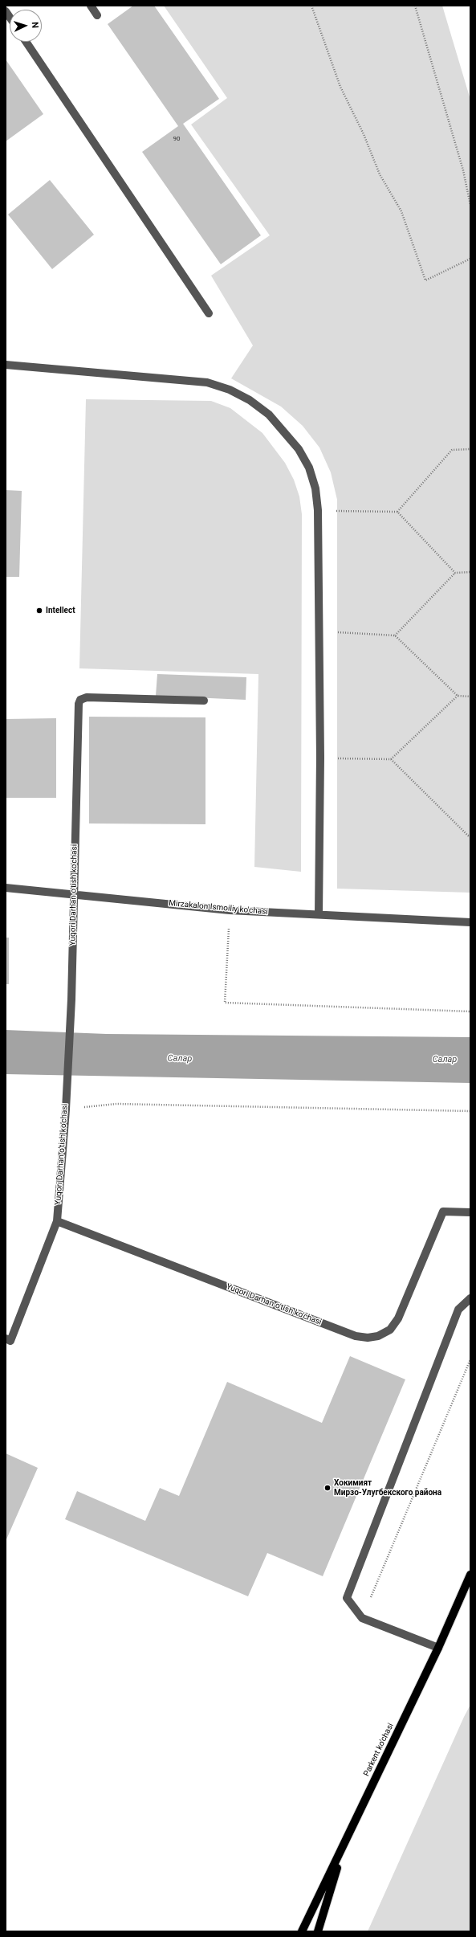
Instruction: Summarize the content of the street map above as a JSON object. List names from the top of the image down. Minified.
{"streets":{"main road":["Parkent ko'chasi"],"street":["Yuqori Darhan o'tish ko'chasi","Mirzakalon Ismoiliy ko'chasi"]},"crossings":[["Yuqori Darhan o'tish ko'chasi","Mirzakalon Ismoiliy ko'chasi"]],"water":["Салар"],"places":["Intellect","Хокимият Мирзо-Улугбекского района"],"house_numbers":["90"],"north":"right"}
